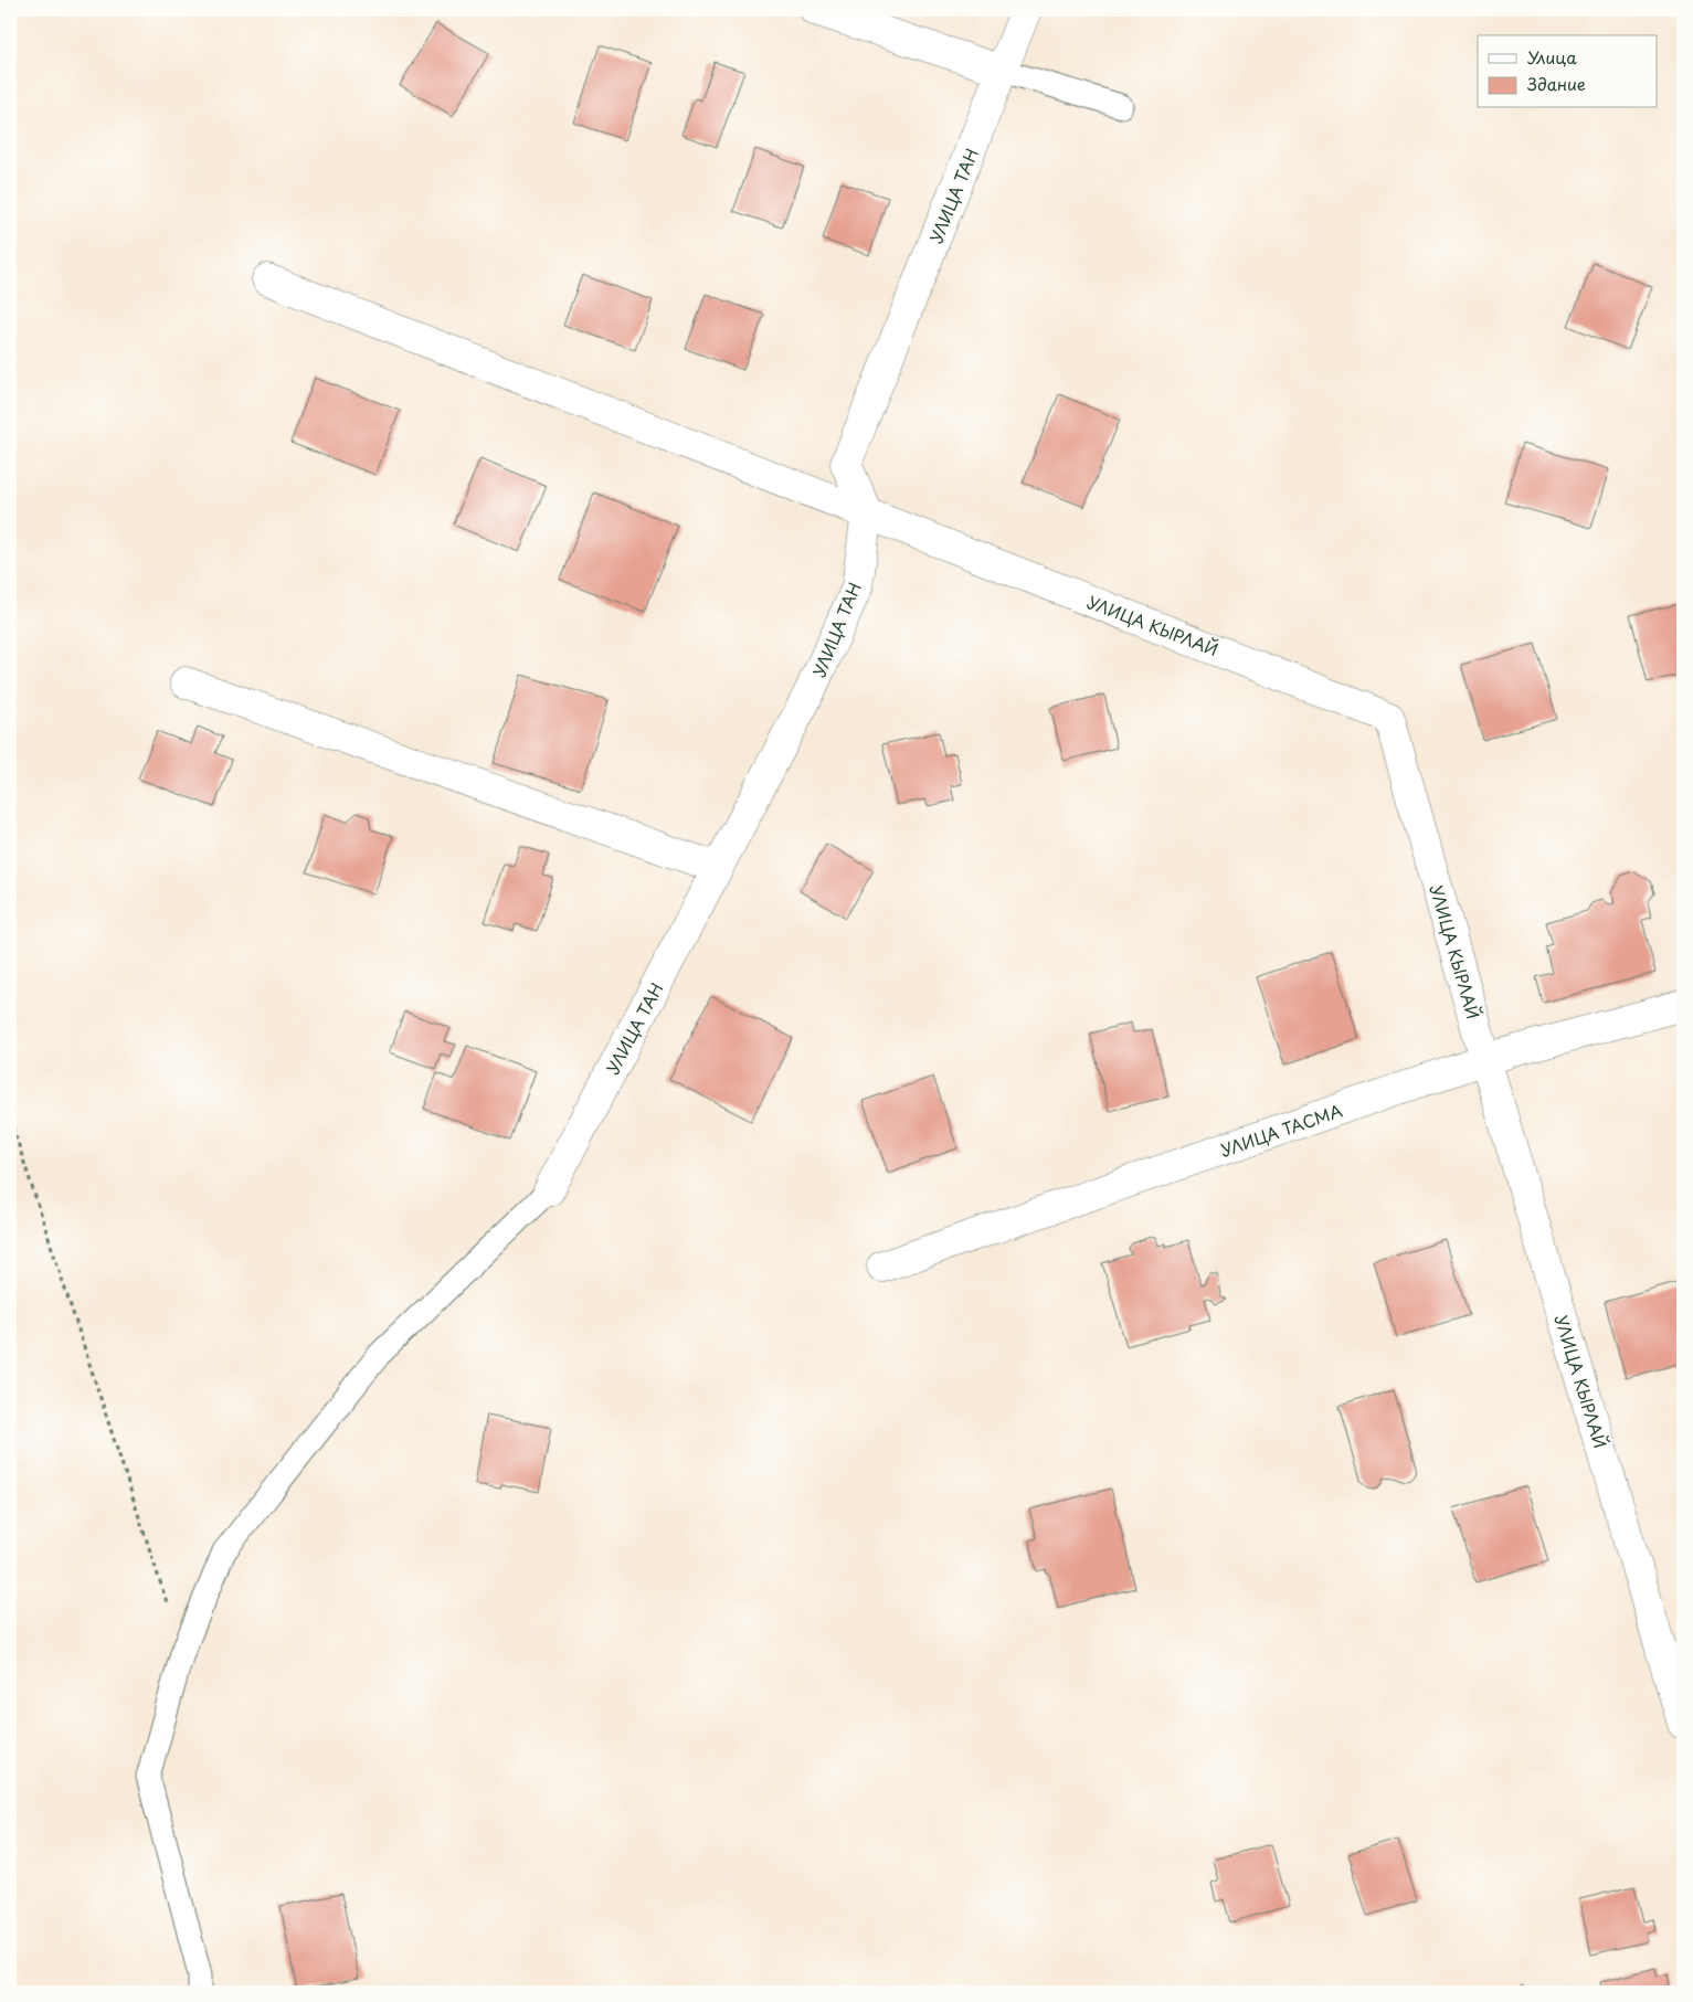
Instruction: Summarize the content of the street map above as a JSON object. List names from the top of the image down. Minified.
{"streets":{"street":["УЛИЦА ТАН","УЛИЦА КЫРЛАЙ","УЛИЦА ТАСМА"]},"crossings":[["УЛИЦА ТАН","УЛИЦА КЫРЛАЙ"],["УЛИЦА КЫРЛАЙ","УЛИЦА ТАСМА"]],"legend":["Улица","Здание"]}
